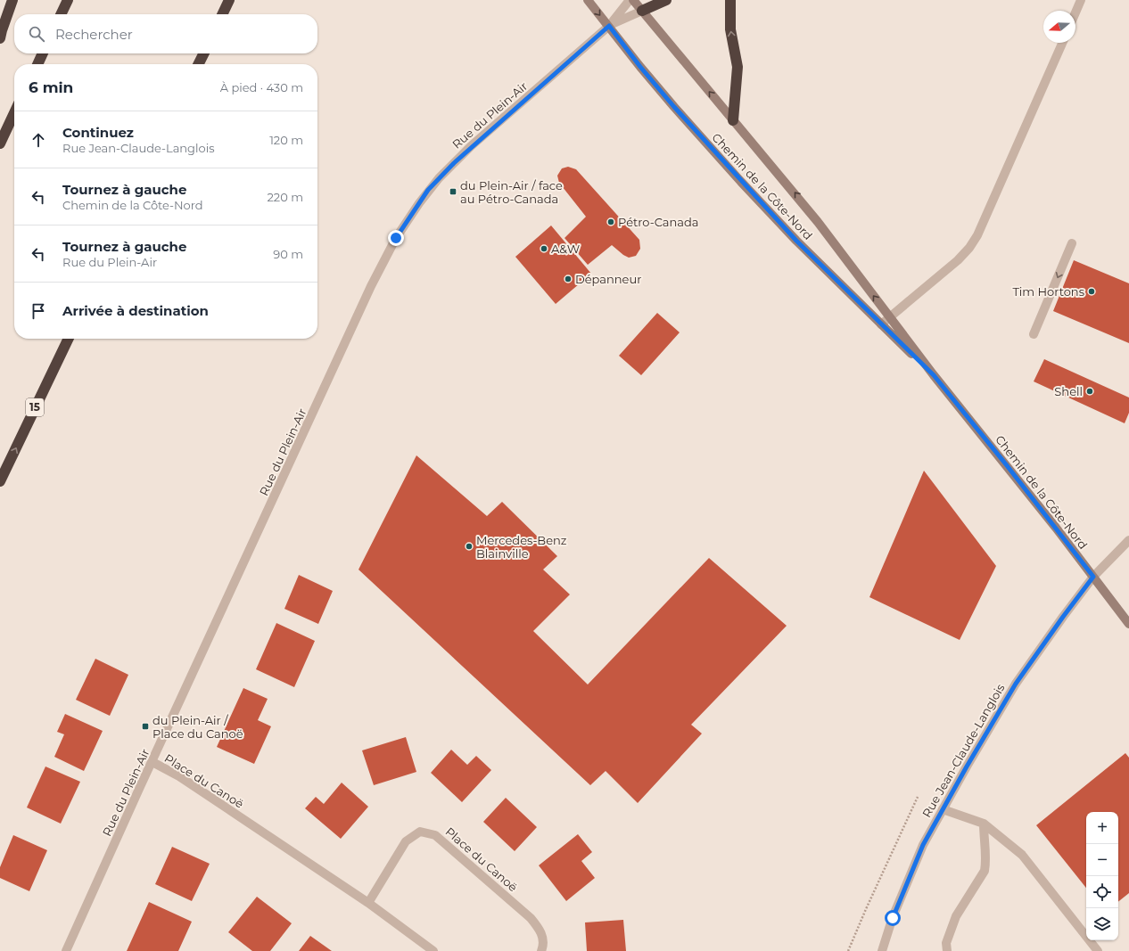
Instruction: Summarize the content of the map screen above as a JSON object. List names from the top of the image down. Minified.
{"streets":{"highway":["15"],"street":["Rue du Plein-Air","Chemin de la Côte-Nord","Rue Jean-Claude-Langlois","Place du Canoë"]},"crossings":[["Rue du Plein-Air","Chemin de la Côte-Nord"],["Rue du Plein-Air","Place du Canoë"],["Chemin de la Côte-Nord","Rue Jean-Claude-Langlois"]],"places":{"transit":["du Plein-Air / face au Pétro-Canada","du Plein-Air / Place du Canoë"],"other":["Pétro-Canada","A&W","Dépanneur","Tim Hortons","Shell","Mercedes-Benz Blainville"]},"north":"left","page":{"search":"Rechercher","heading":["6 min","À pied · 430 m"],"list":[["Continuez","Rue Jean-Claude-Langlois","120 m"],["Tournez à gauche","Chemin de la Côte-Nord","220 m"],["Tournez à gauche","Rue du Plein-Air","90 m"],"Arrivée à destination"],"map_buttons":["+","−"]}}
